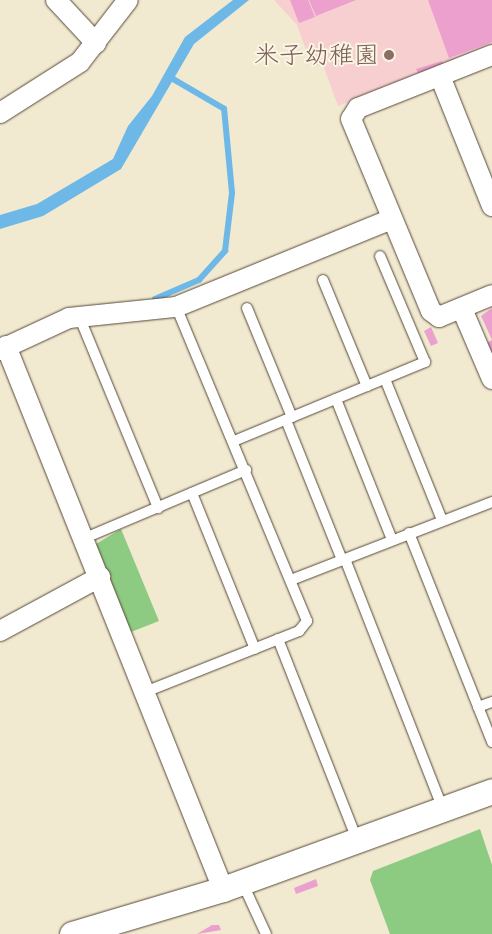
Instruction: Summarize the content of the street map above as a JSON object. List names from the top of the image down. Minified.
{"places":["米子幼稚園"]}
